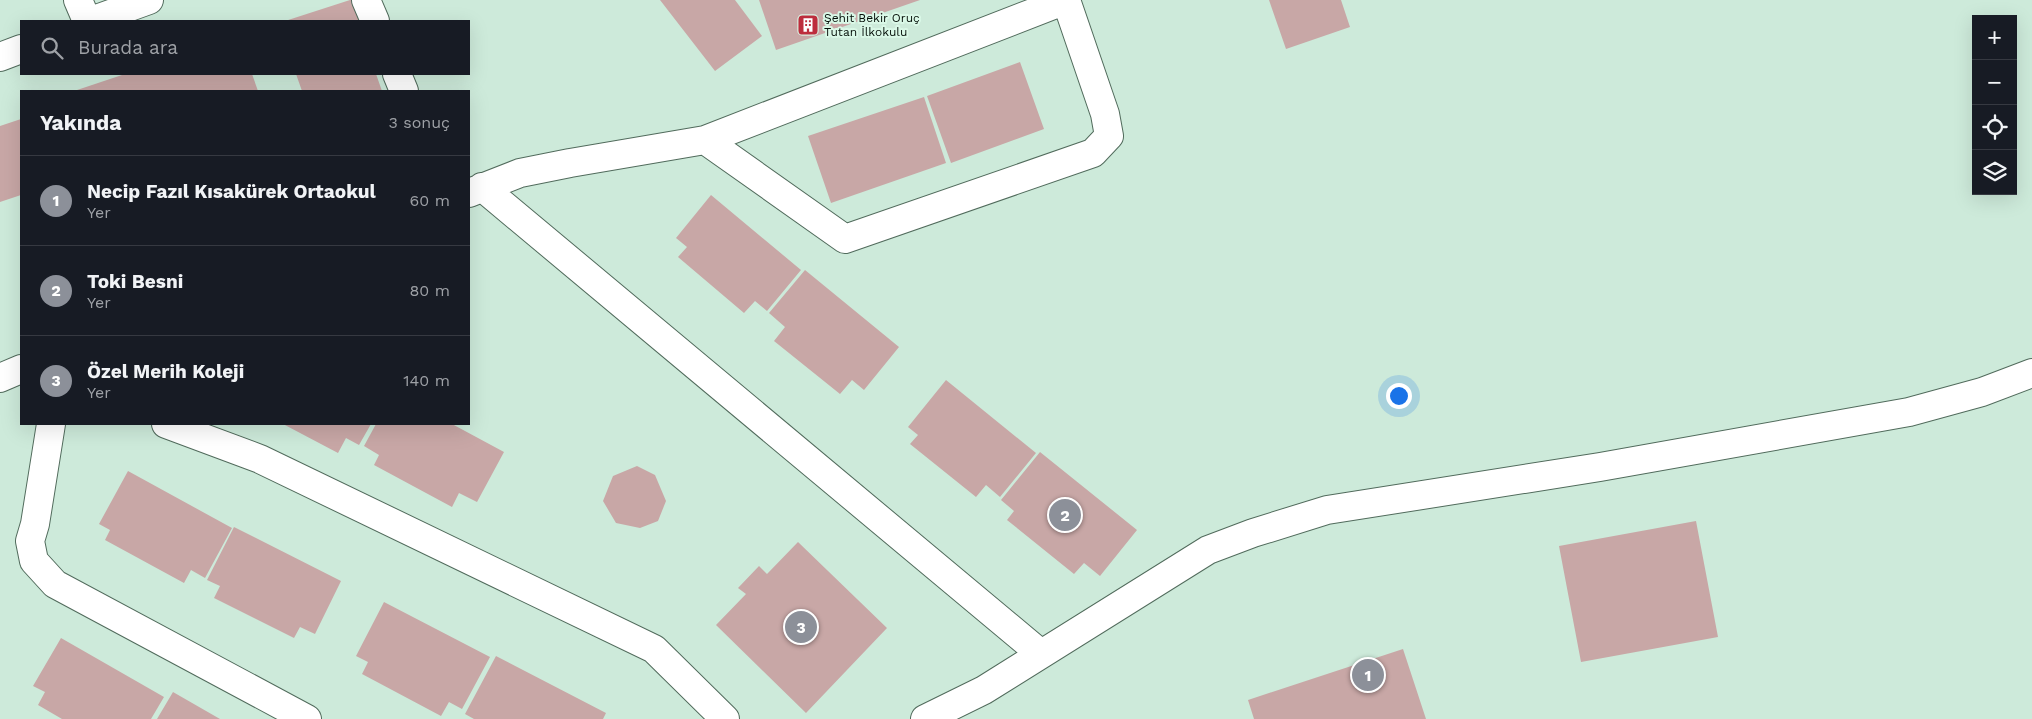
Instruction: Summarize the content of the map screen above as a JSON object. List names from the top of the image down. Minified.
{"places":{"building":["Şehit Bekir Oruç Tutan İlkokulu"]},"page":{"map_buttons":["+","−"],"search":"Burada ara","heading":["Yakında","3 sonuç"],"list":[{"mark":"1","name":"Necip Fazıl Kısakürek Ortaokul","note":"Yer","value":"60 m"},{"mark":"2","name":"Toki Besni","note":"Yer","value":"80 m"},{"mark":"3","name":"Özel Merih Koleji","note":"Yer","value":"140 m"}],"pins":["2","3","1"]}}
